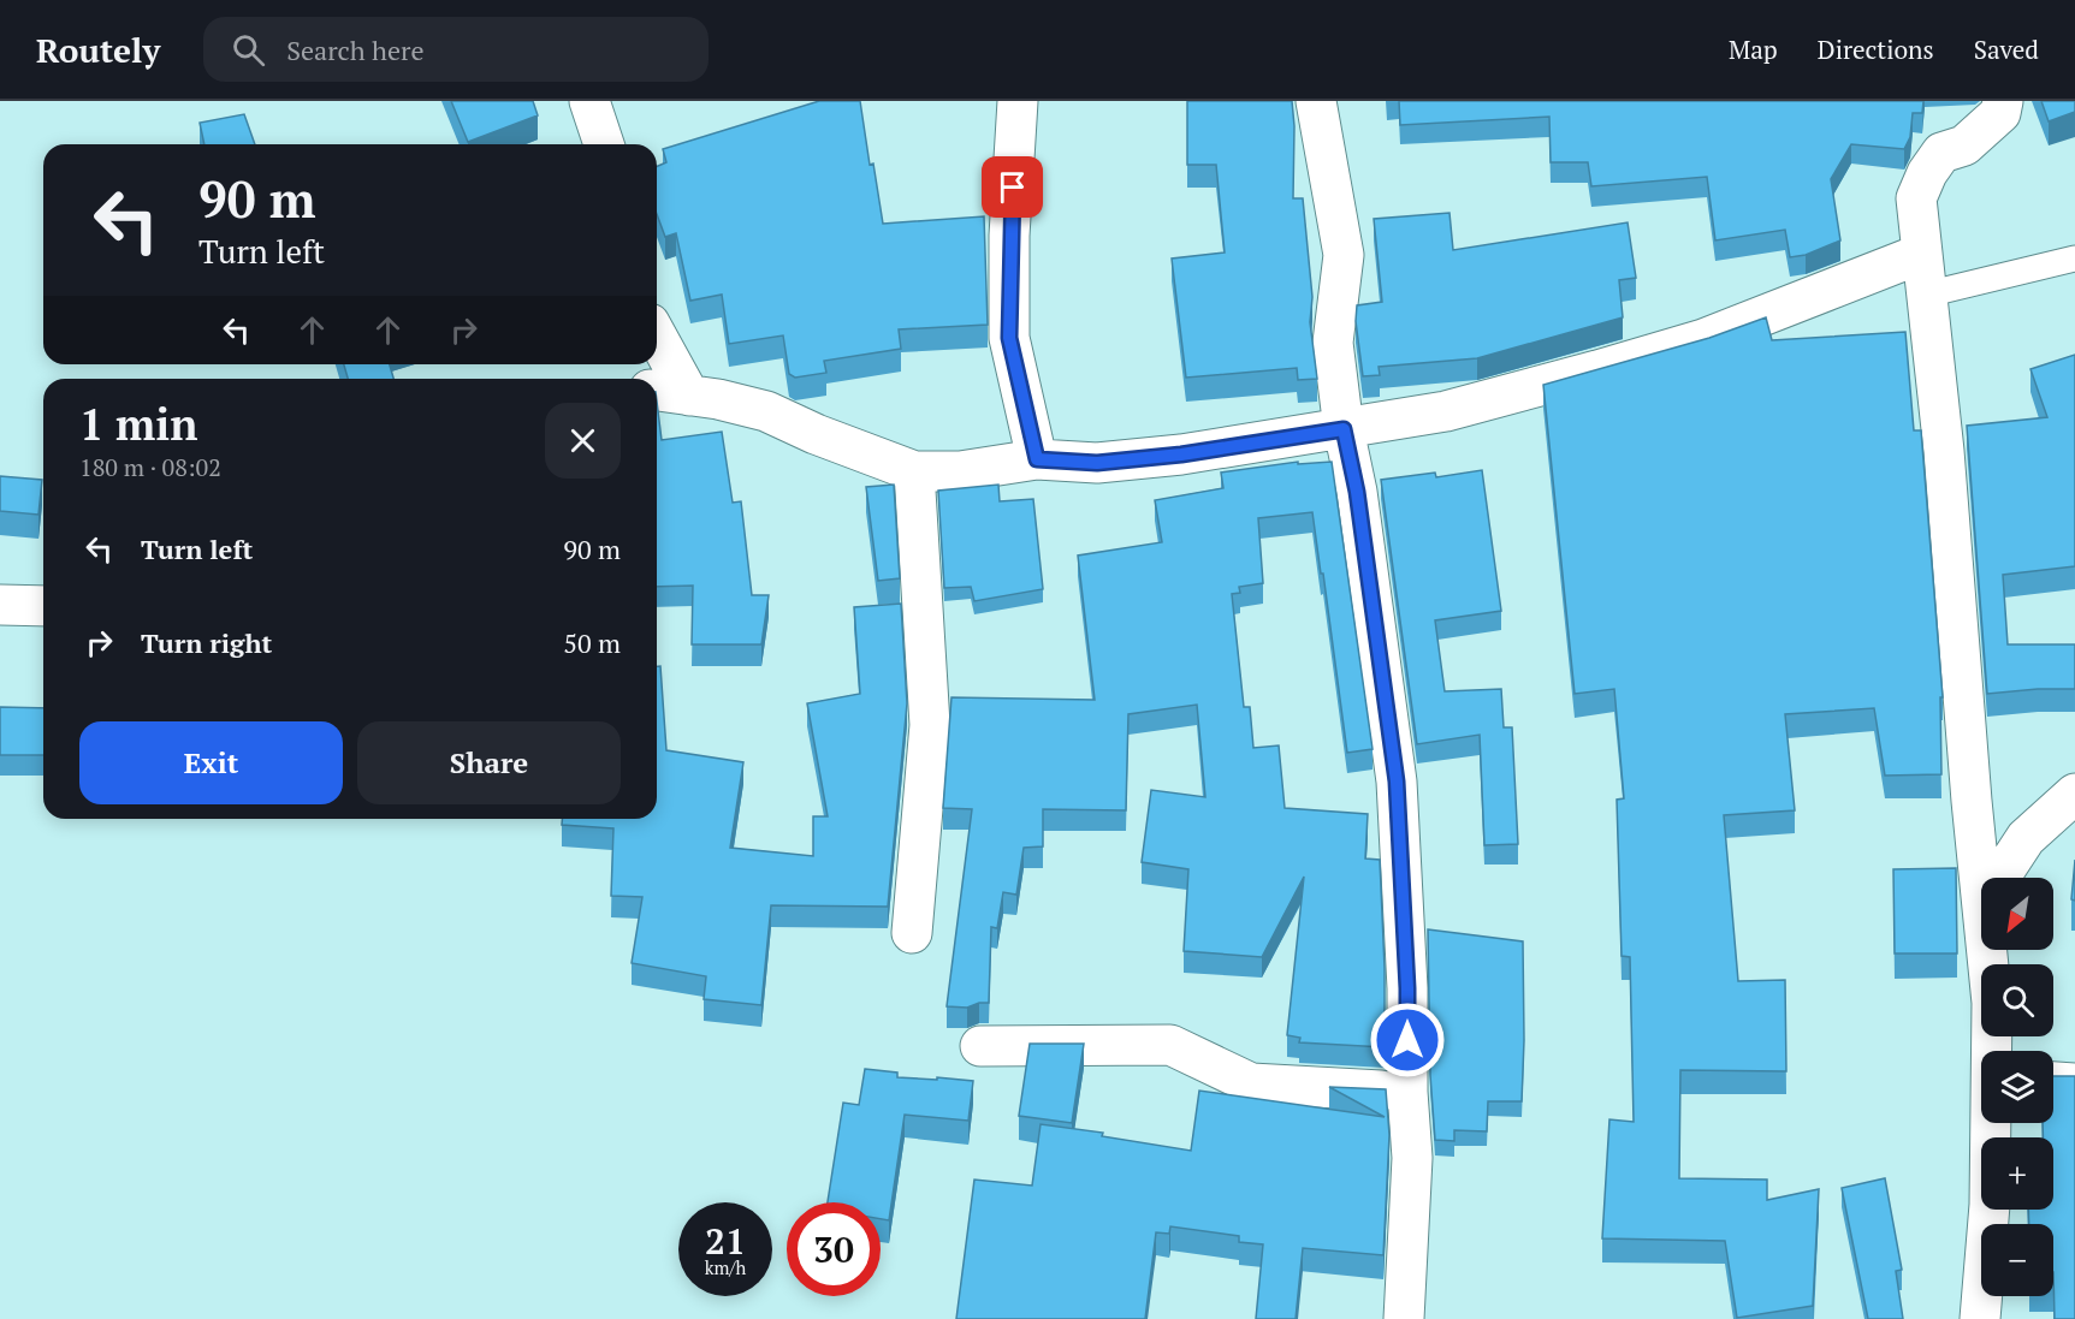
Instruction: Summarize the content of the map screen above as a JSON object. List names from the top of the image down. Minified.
{"north":"bottom left","page":{"header":"Routely","search":"Search here","nav":["Map","Directions","Saved"],"turn":["90 m","Turn left"],"heading":["1 min","180 m · 08:02"],"list":[{"name":"Turn left","value":"90 m"},{"name":"Turn right","value":"50 m"}],"buttons":["Exit","Share"],"map_buttons":["+","−"],"speed":"21 km/h","limit":"30"}}
